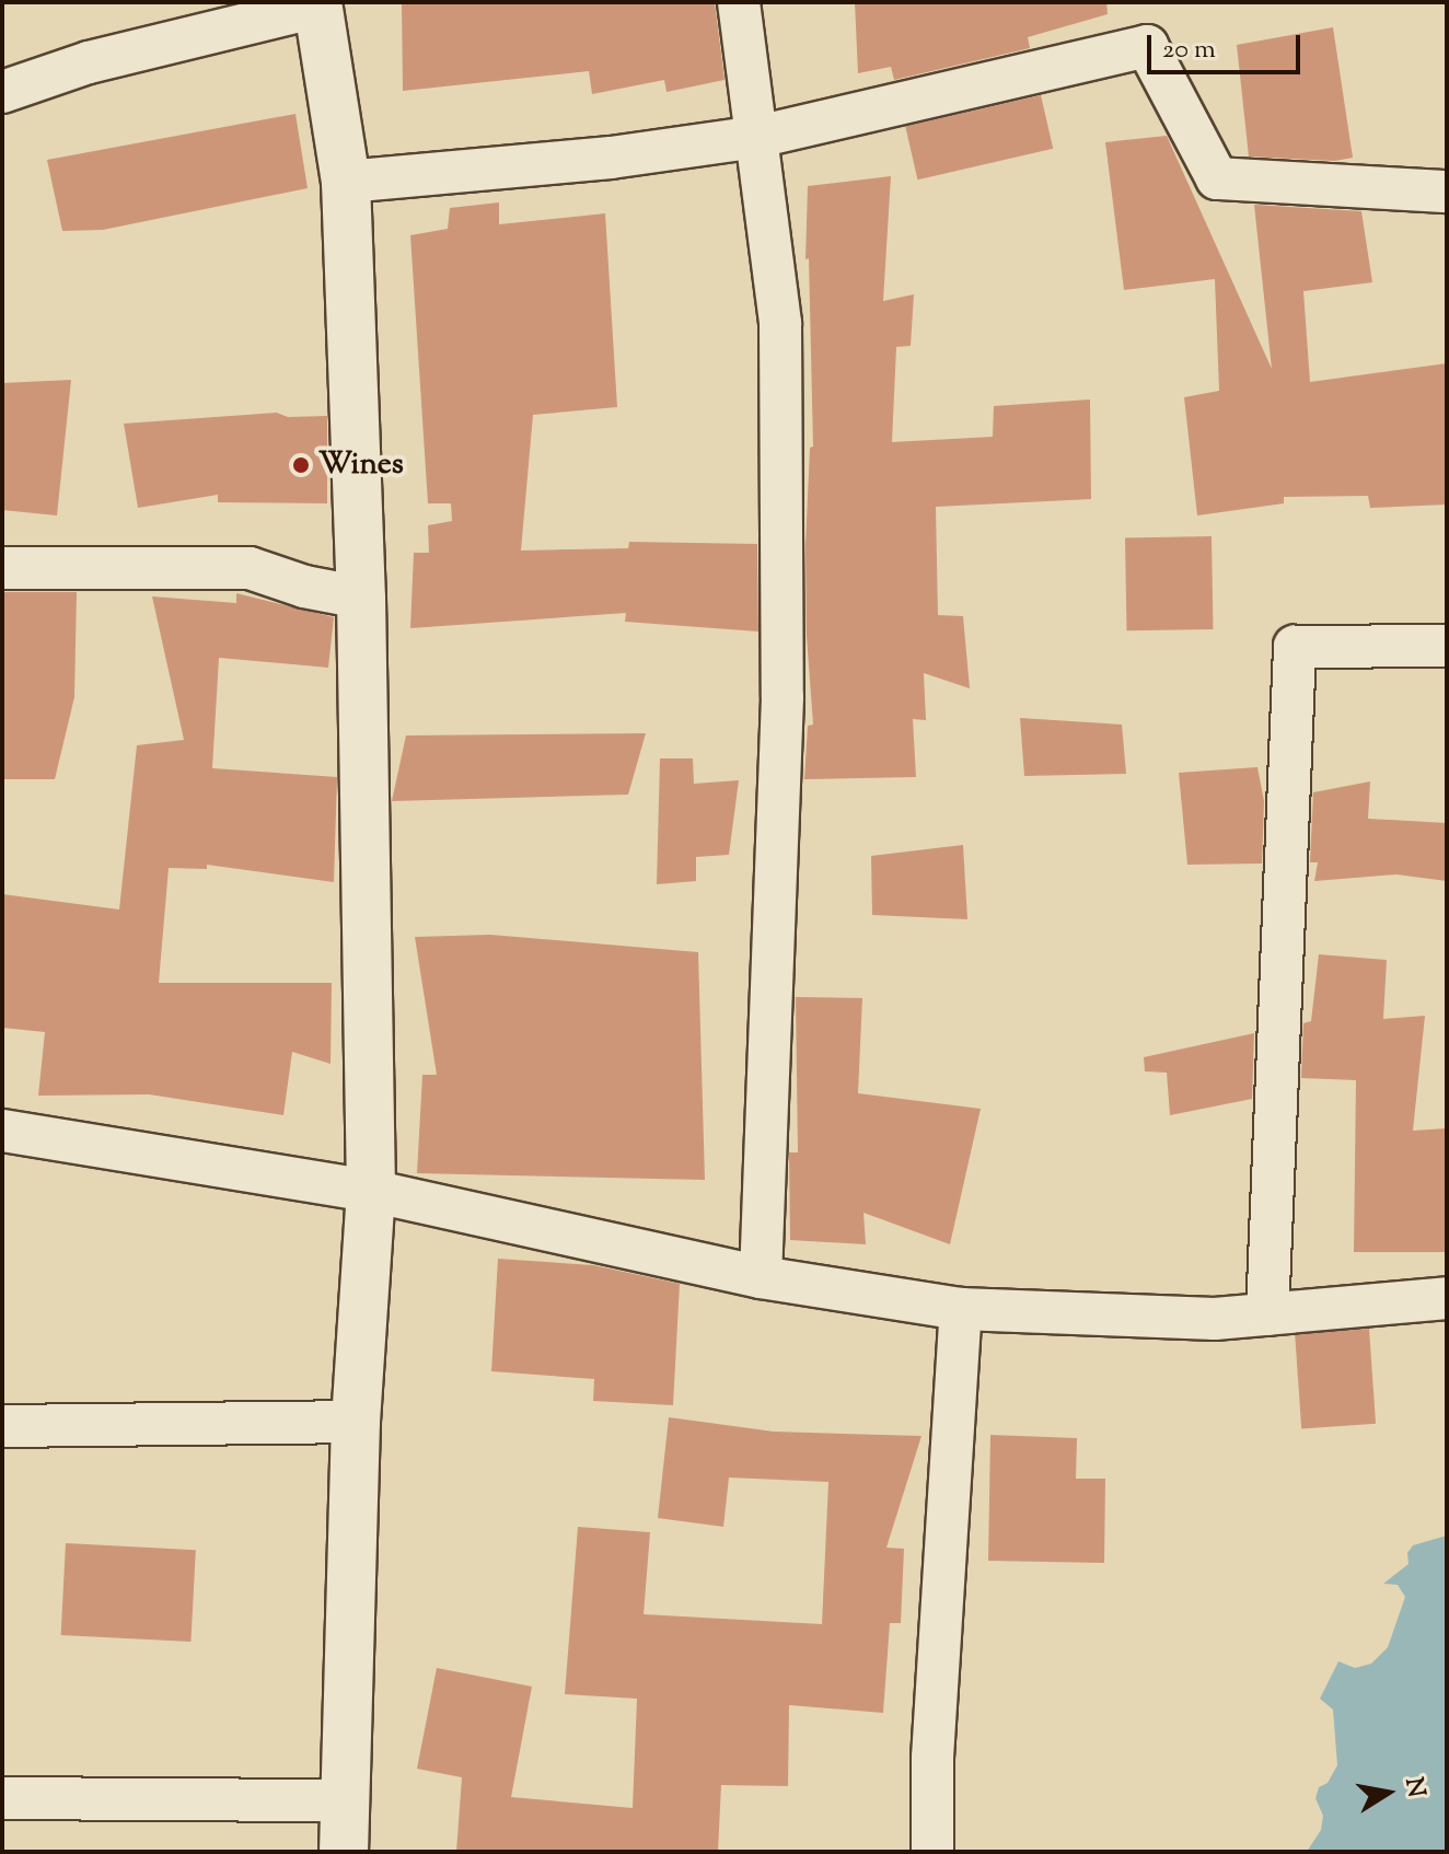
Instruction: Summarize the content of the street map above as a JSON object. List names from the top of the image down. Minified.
{"places":["Wines"],"scale_bar":"20 m","north":"right"}
